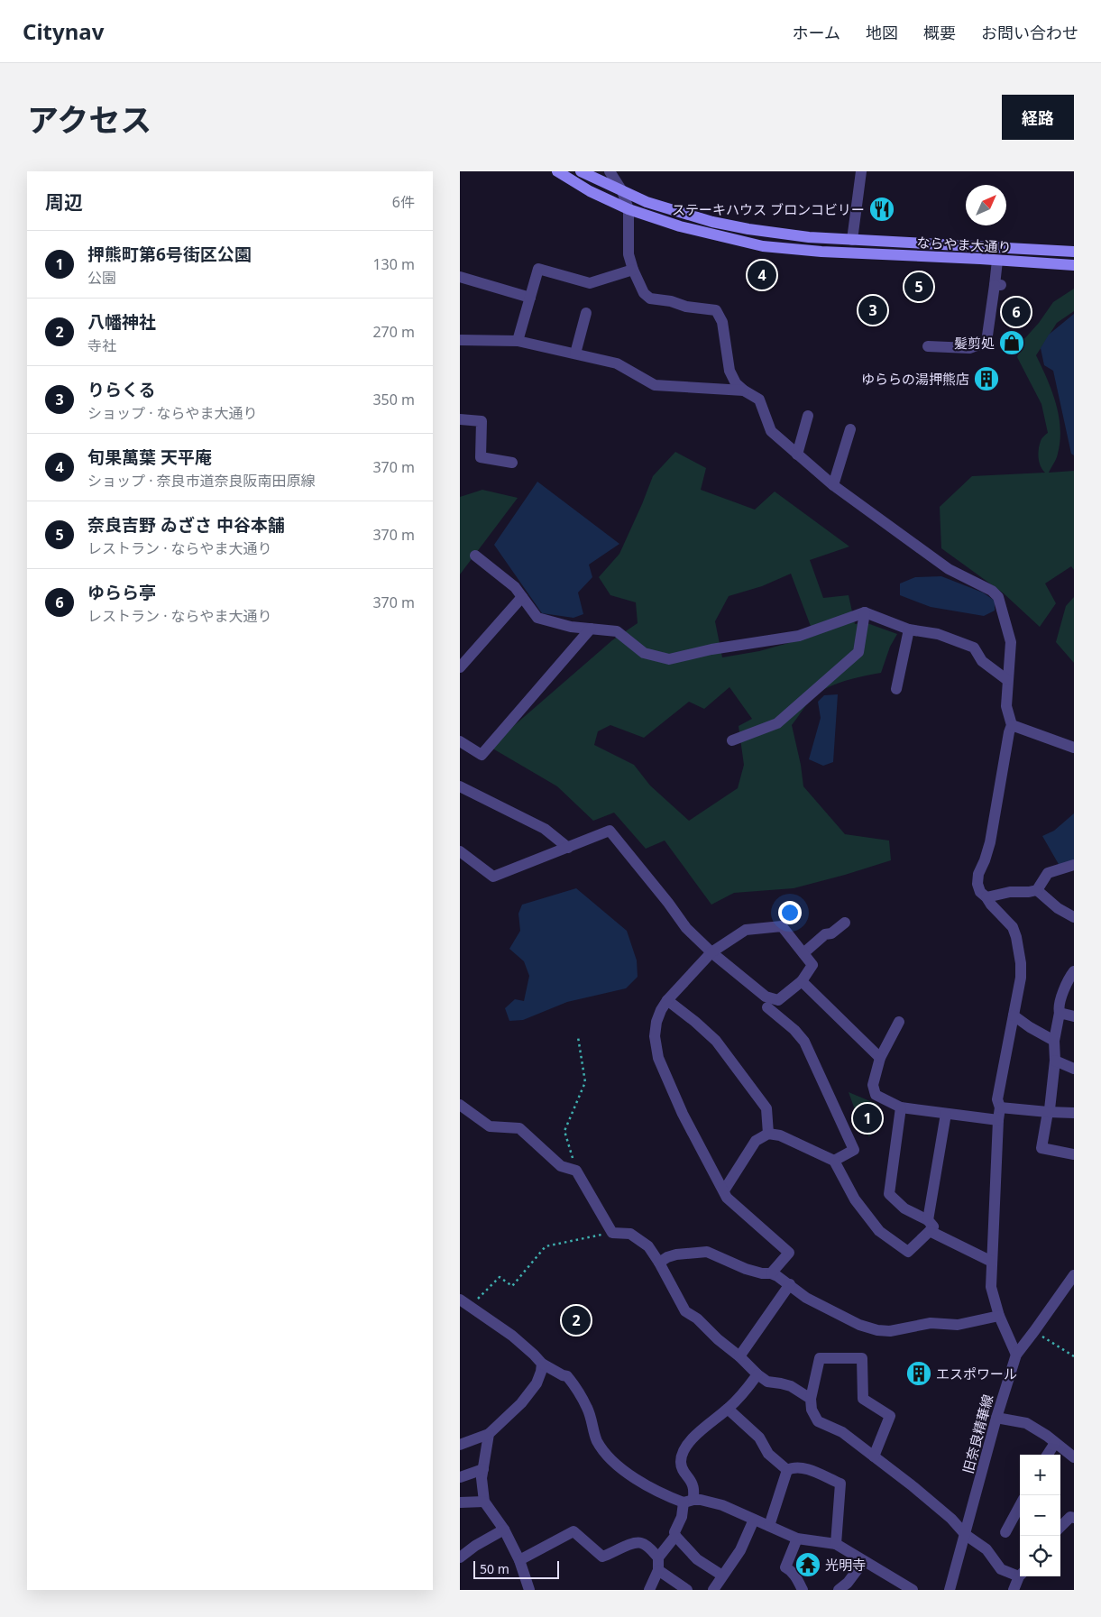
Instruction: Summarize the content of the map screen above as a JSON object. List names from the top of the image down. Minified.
{"streets":{"street":["ならやま大通り","旧奈良精華線"]},"places":{"restaurant":["ステーキハウス ブロンコビリー"],"shop":["髪剪処"],"building":["ゆららの湯押熊店","エスポワール"],"temple":["光明寺"]},"scale_bar":"50 m","north":"top right","page":{"header":"Citynav","nav":["ホーム","地図","概要","お問い合わせ"],"title":"アクセス","buttons":"経路","heading":["周辺","6件"],"list":[{"mark":"1","name":"押熊町第6号街区公園","note":"公園","value":"130 m"},{"mark":"2","name":"八幡神社","note":"寺社","value":"270 m"},{"mark":"3","name":"りらくる","note":"ショップ · ならやま大通り","value":"350 m"},{"mark":"4","name":"旬果萬葉 天平庵","note":"ショップ · 奈良市道奈良阪南田原線","value":"370 m"},{"mark":"5","name":"奈良吉野 ゐざさ 中谷本舗","note":"レストラン · ならやま大通り","value":"370 m"},{"mark":"6","name":"ゆらら亭","note":"レストラン · ならやま大通り","value":"370 m"}],"pins":["4","5","3","6","1","2"],"map_buttons":["+","−"],"scale":"50 m"}}
